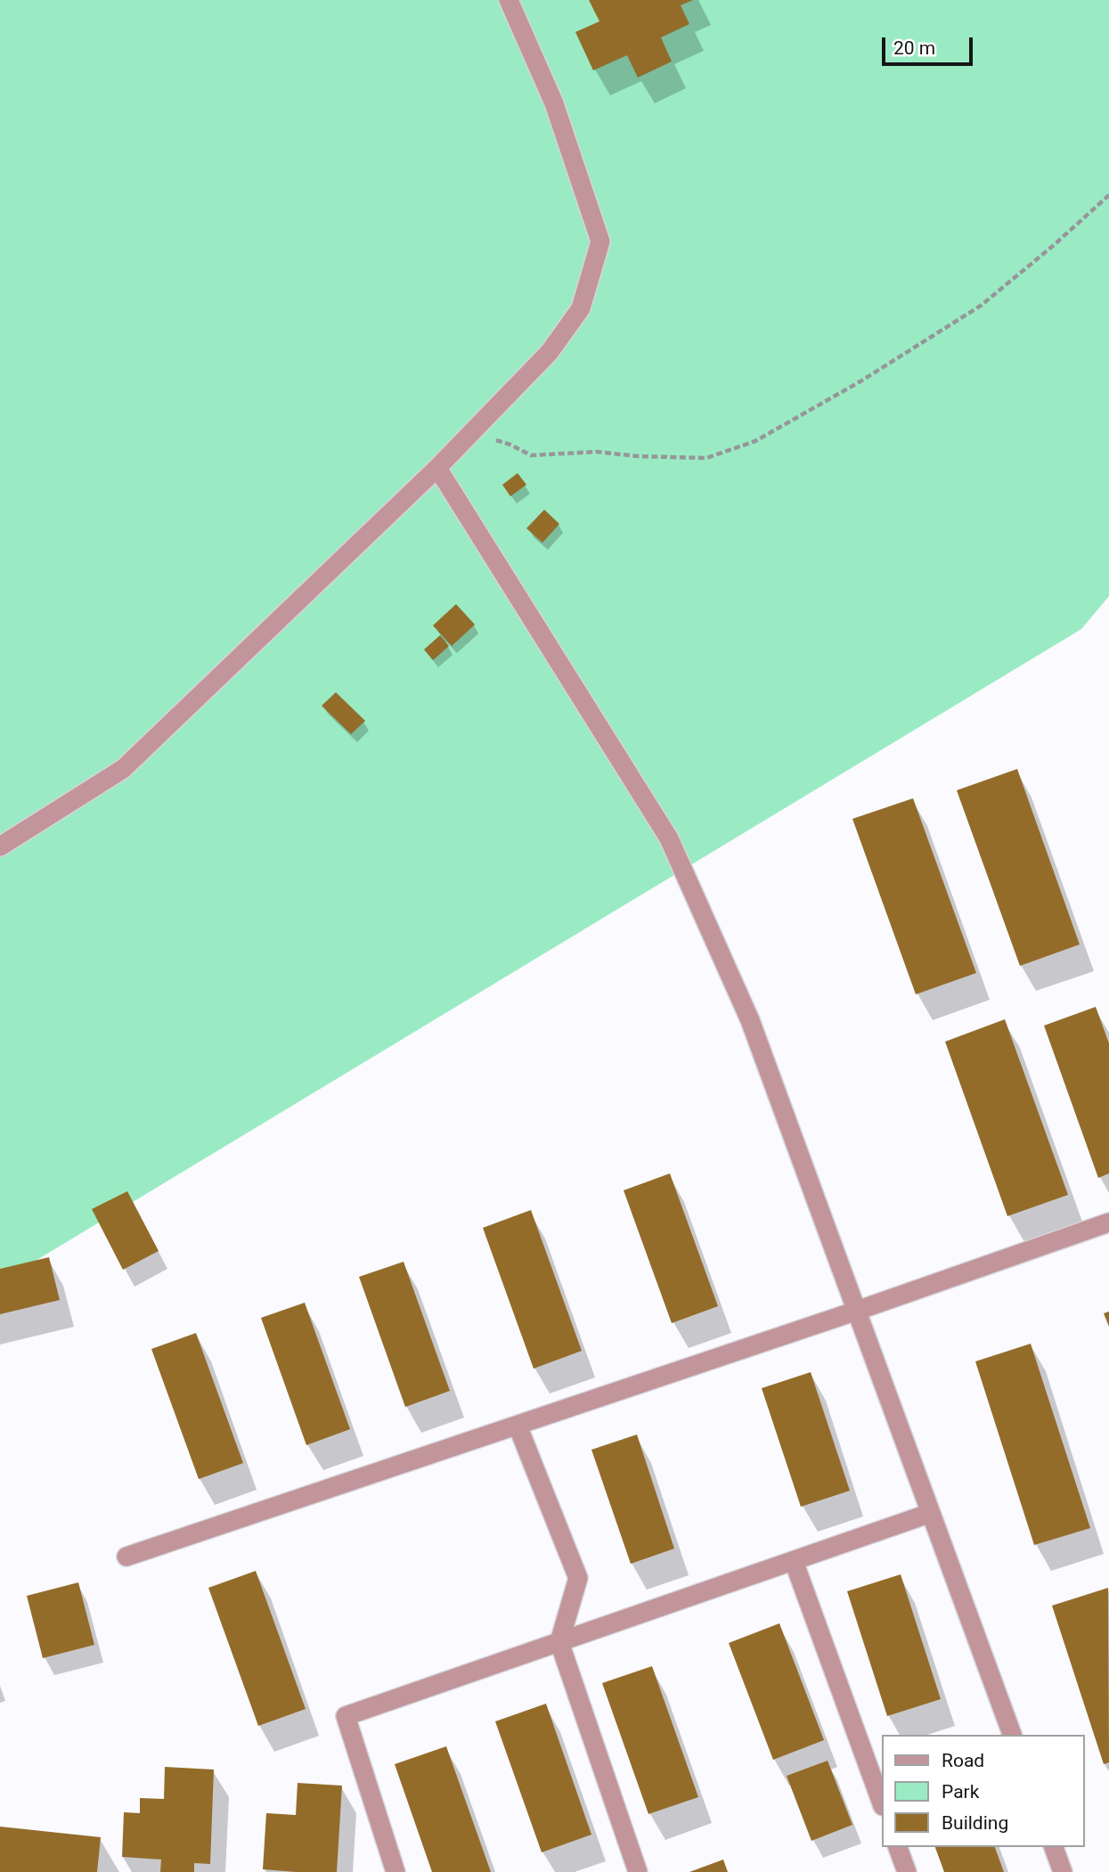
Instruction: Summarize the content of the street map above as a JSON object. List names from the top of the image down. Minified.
{"legend":["Road","Park","Building"],"scale_bar":"20 m"}
